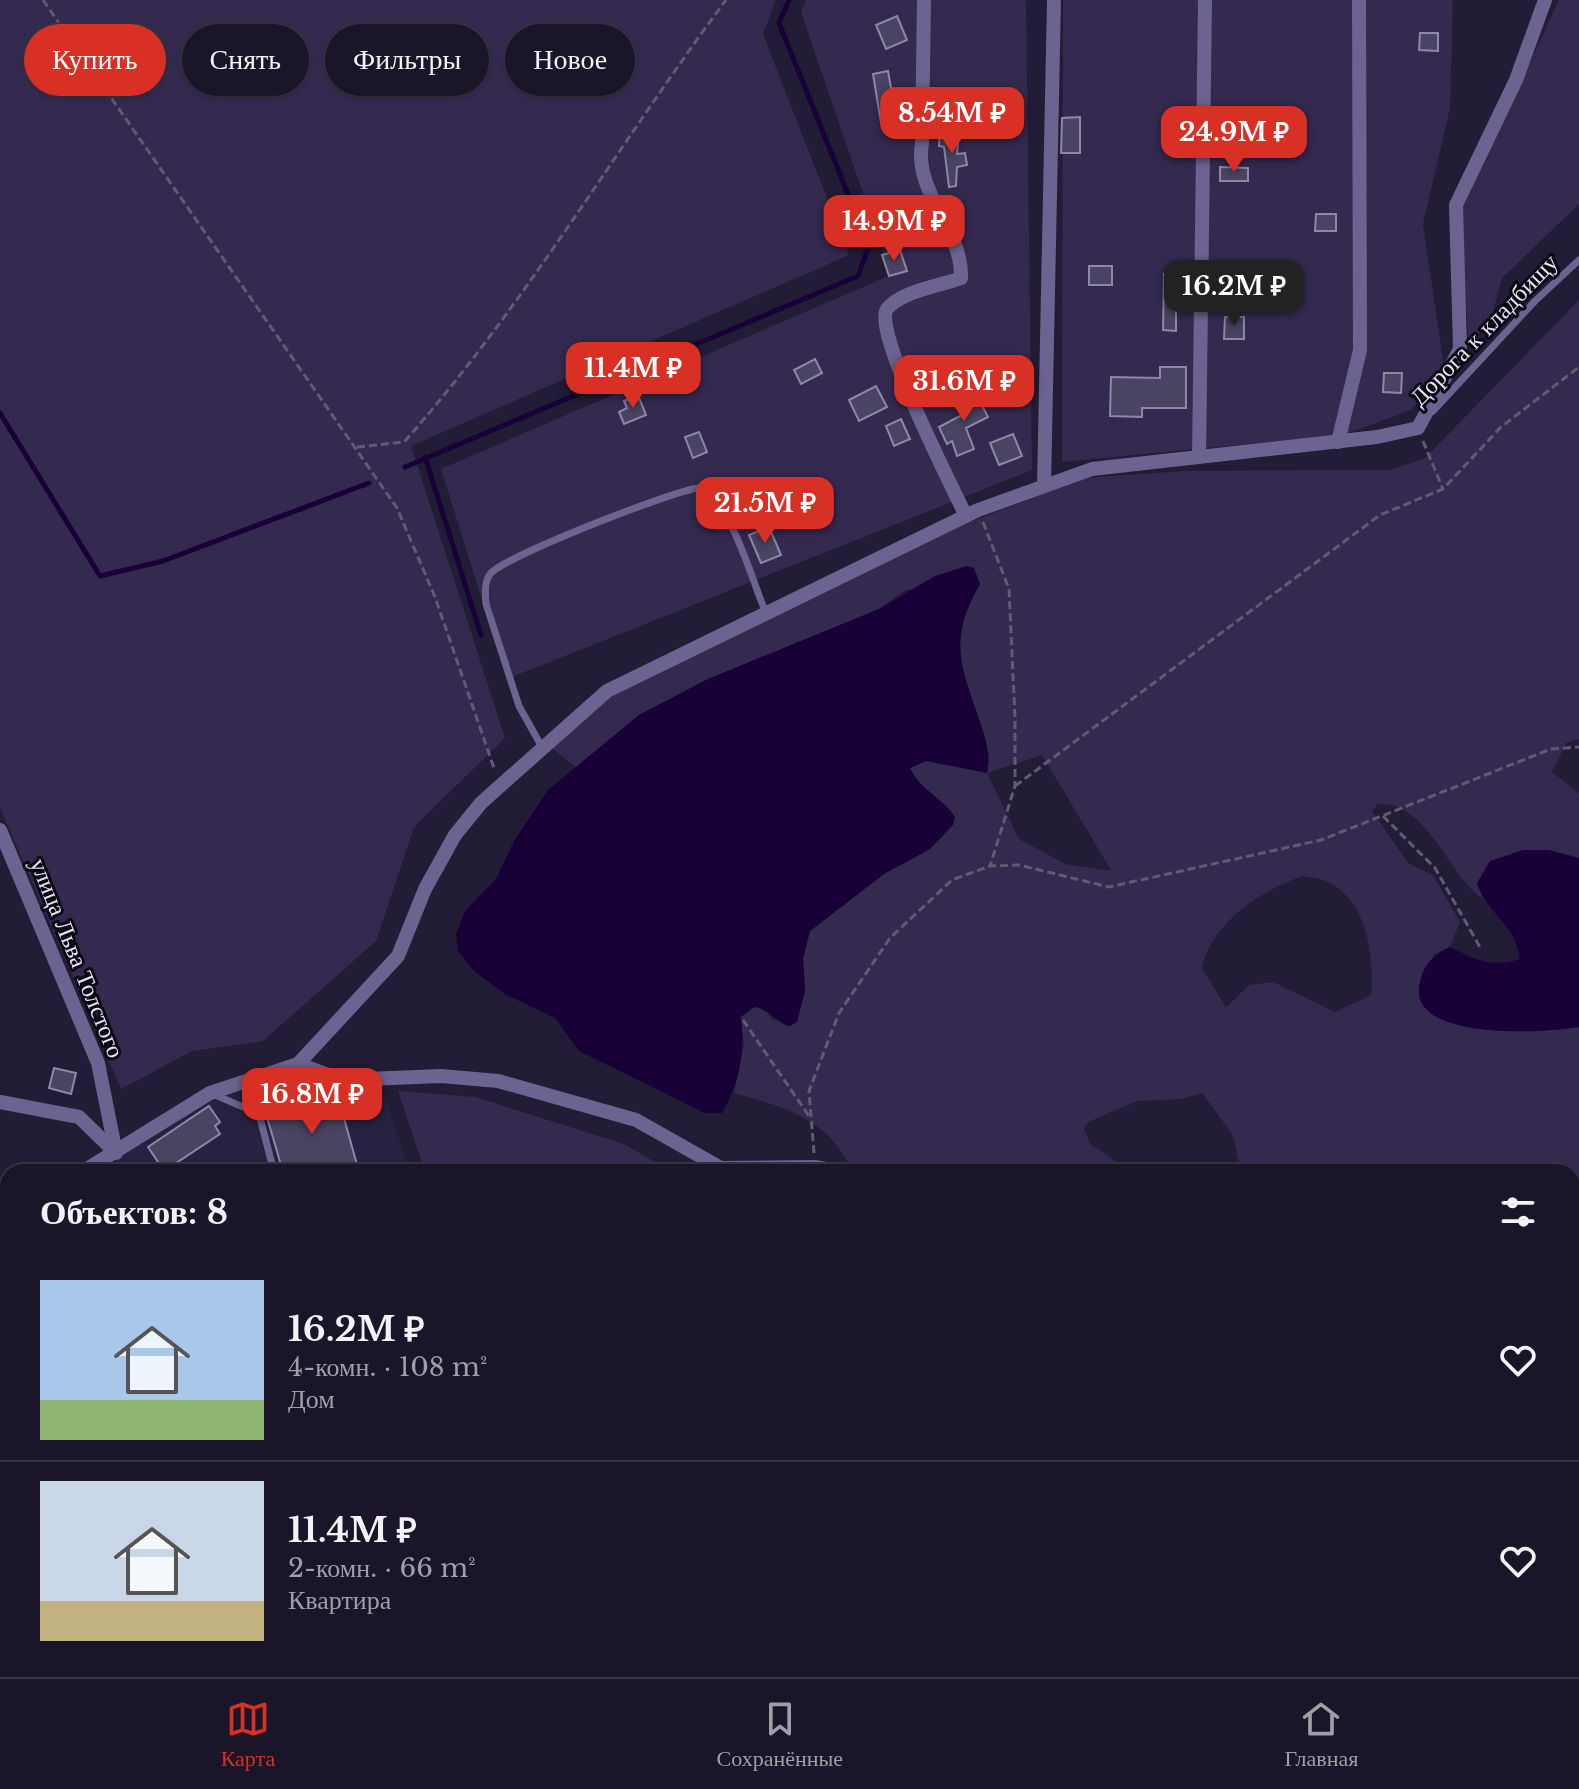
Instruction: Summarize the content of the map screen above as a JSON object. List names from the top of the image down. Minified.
{"streets":{"street":["улица Льва Толстого"],"lane":["Дорога к кладбищу"]},"page":{"chip":["Купить","Снять","Фильтры","Новое"],"price":["8.54M ₽","24.9M ₽","14.9M ₽","16.2M ₽","11.4M ₽","31.6M ₽","21.5M ₽","16.8M ₽"],"heading":"Объектов: 8","list":[{"name":"16.2M ₽","note":"4-комн. · 108 m² · Дом"},{"name":"11.4M ₽","note":"2-комн. · 66 m² · Квартира"}],"tabs":["Карта","Сохранённые","Главная"]}}
